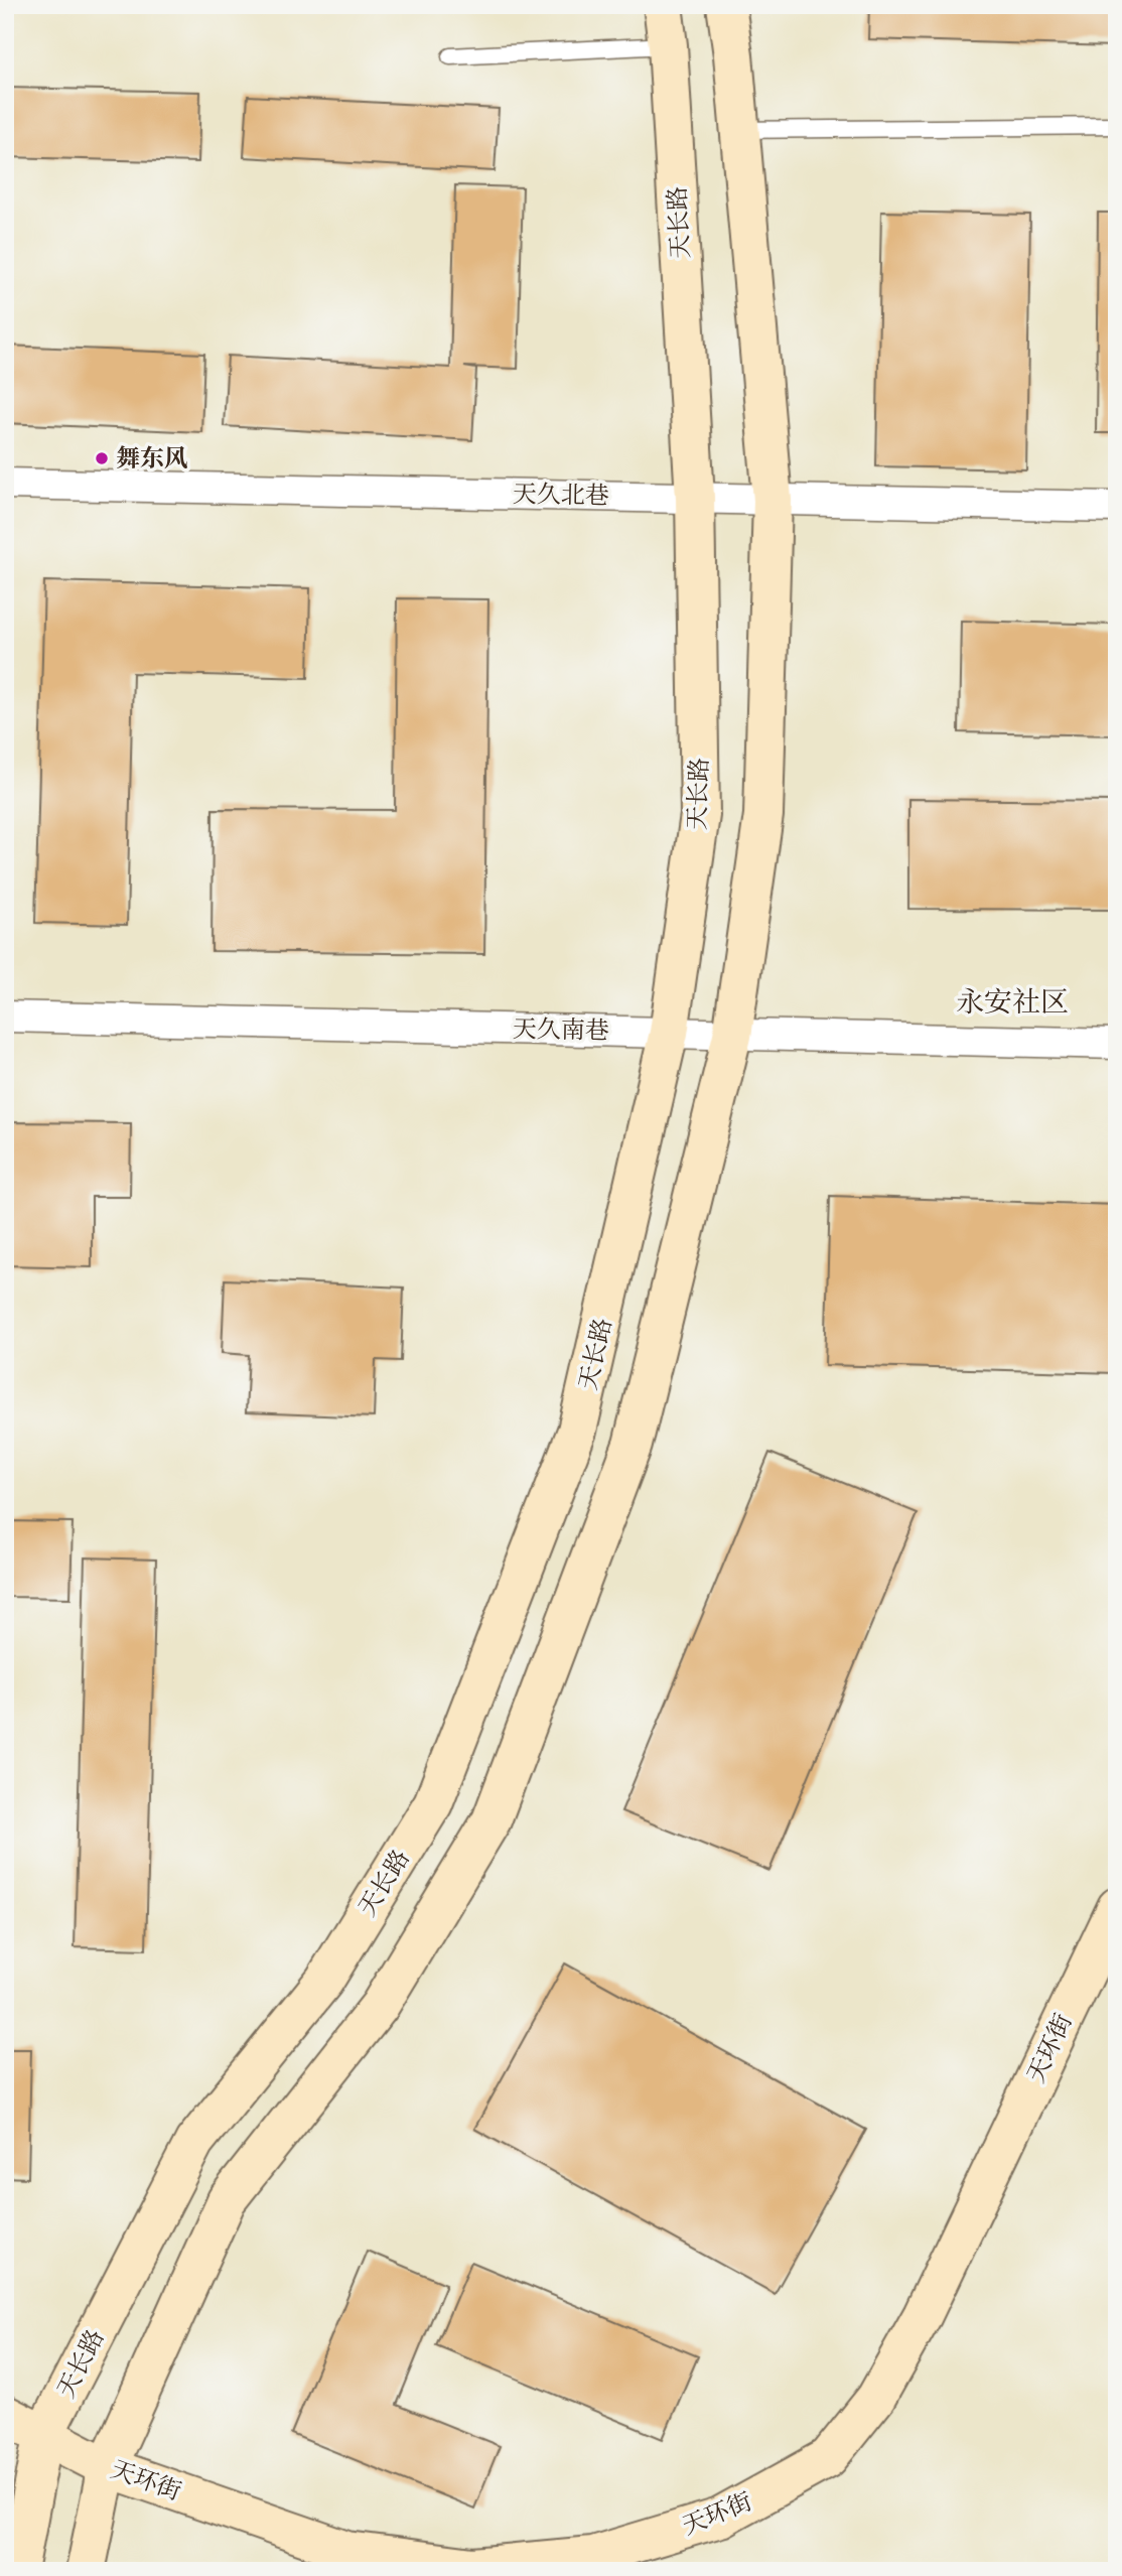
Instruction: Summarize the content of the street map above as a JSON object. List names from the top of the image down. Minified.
{"streets":{"street":["天长路","天久北巷","天久南巷","天环街"]},"crossings":[["天长路","天久北巷"],["天长路","天久南巷"],["天长路","天环街"]],"districts":["永安社区"],"places":["舞东风"]}
